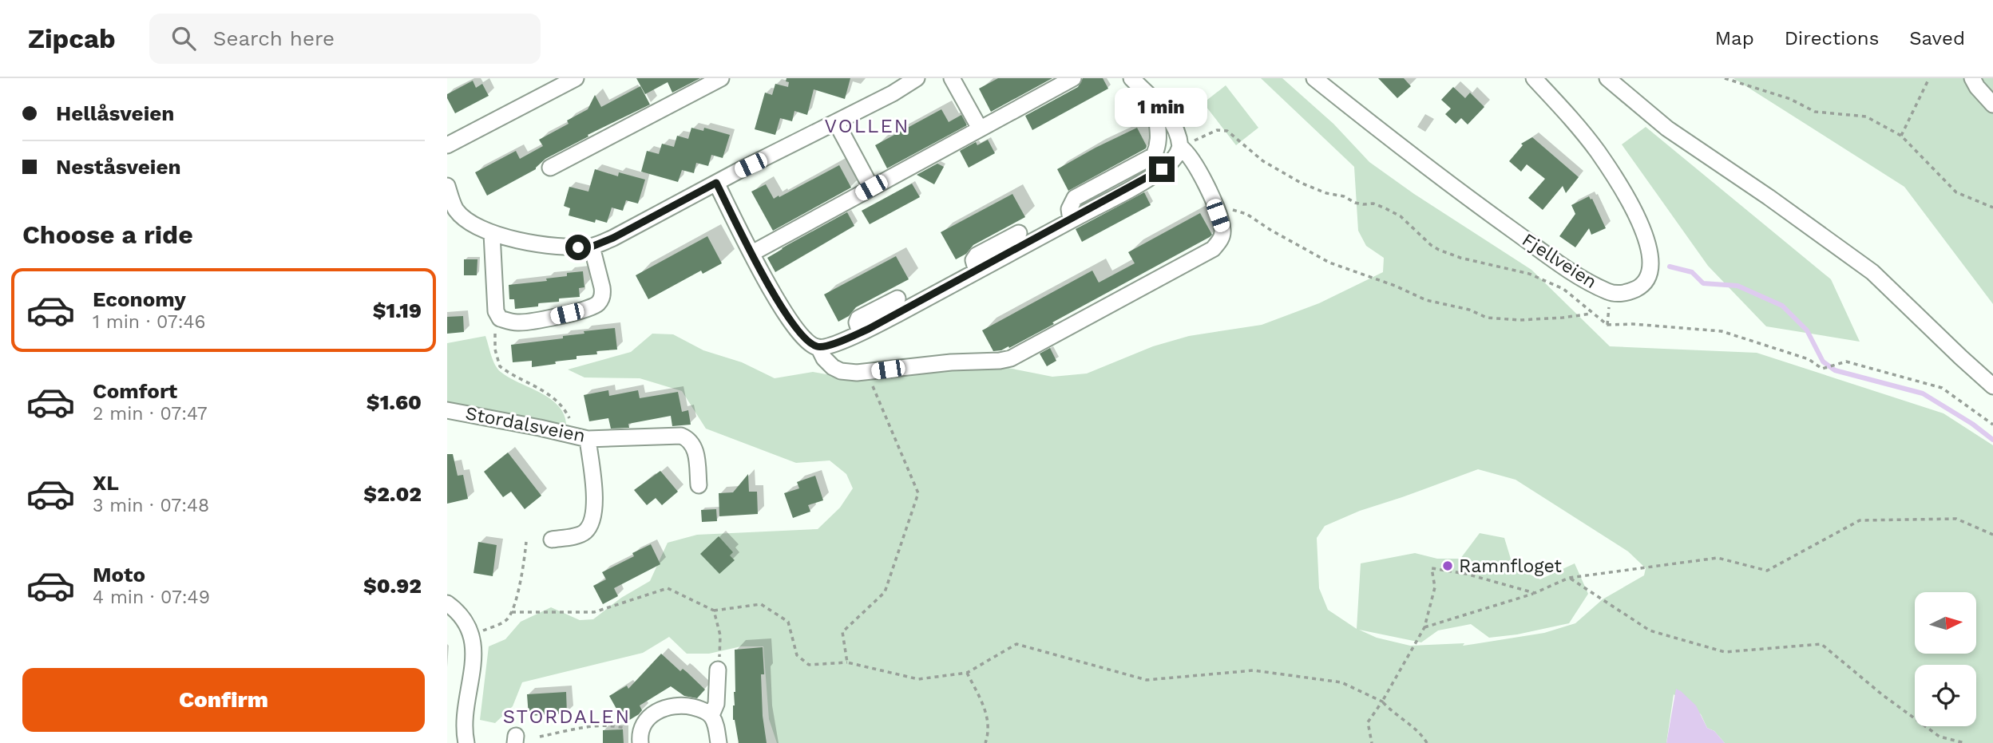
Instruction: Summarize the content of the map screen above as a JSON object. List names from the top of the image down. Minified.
{"streets":{"street":["Fjellveien","Stordalsveien"]},"districts":["VOLLEN","STORDALEN"],"places":["Ramnfloget"],"north":"right","page":{"header":"Zipcab","search":"Search here","nav":["Map","Directions","Saved"],"banner":["Hellåsveien","Neståsveien"],"bubble":"1 min","heading":"Choose a ride","list":[{"name":"Economy","note":"1 min · 07:46","value":"$1.19"},{"name":"Comfort","note":"2 min · 07:47","value":"$1.60"},{"name":"XL","note":"3 min · 07:48","value":"$2.02"},{"name":"Moto","note":"4 min · 07:49","value":"$0.92"}],"buttons":"Confirm"}}
